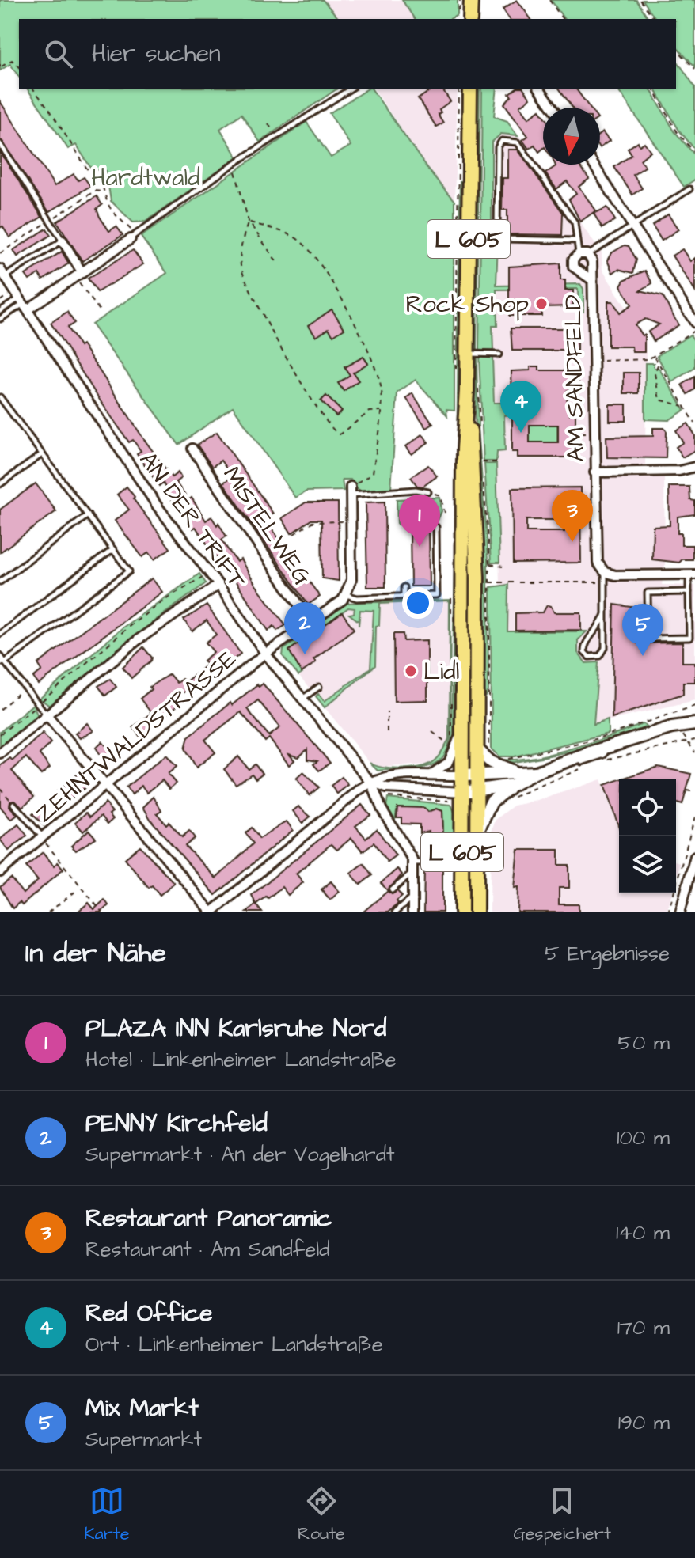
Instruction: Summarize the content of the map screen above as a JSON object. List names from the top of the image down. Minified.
{"streets":{"main road":["L 605"],"street":["AM SANDFELD","AN DER TRIFT","MISTELWEG","ZEHNTWALDSTRASSE"]},"crossings":[["AN DER TRIFT","ZEHNTWALDSTRASSE"],["MISTELWEG","ZEHNTWALDSTRASSE"]],"parks":["Hardtwald"],"places":["Rock Shop","Lidl"],"north":"bottom","page":{"search":"Hier suchen","pins":["4","3","1","2","5"],"heading":["In der Nähe","5 Ergebnisse"],"list":[{"mark":"1","name":"PLAZA INN Karlsruhe Nord","note":"Hotel · Linkenheimer Landstraße","value":"50 m"},{"mark":"2","name":"PENNY Kirchfeld","note":"Supermarkt · An der Vogelhardt","value":"100 m"},{"mark":"3","name":"Restaurant Panoramic","note":"Restaurant · Am Sandfeld","value":"140 m"},{"mark":"4","name":"Red Office","note":"Ort · Linkenheimer Landstraße","value":"170 m"},{"mark":"5","name":"Mix Markt","note":"Supermarkt","value":"190 m"}],"nav":["Karte","Route","Gespeichert"]}}
